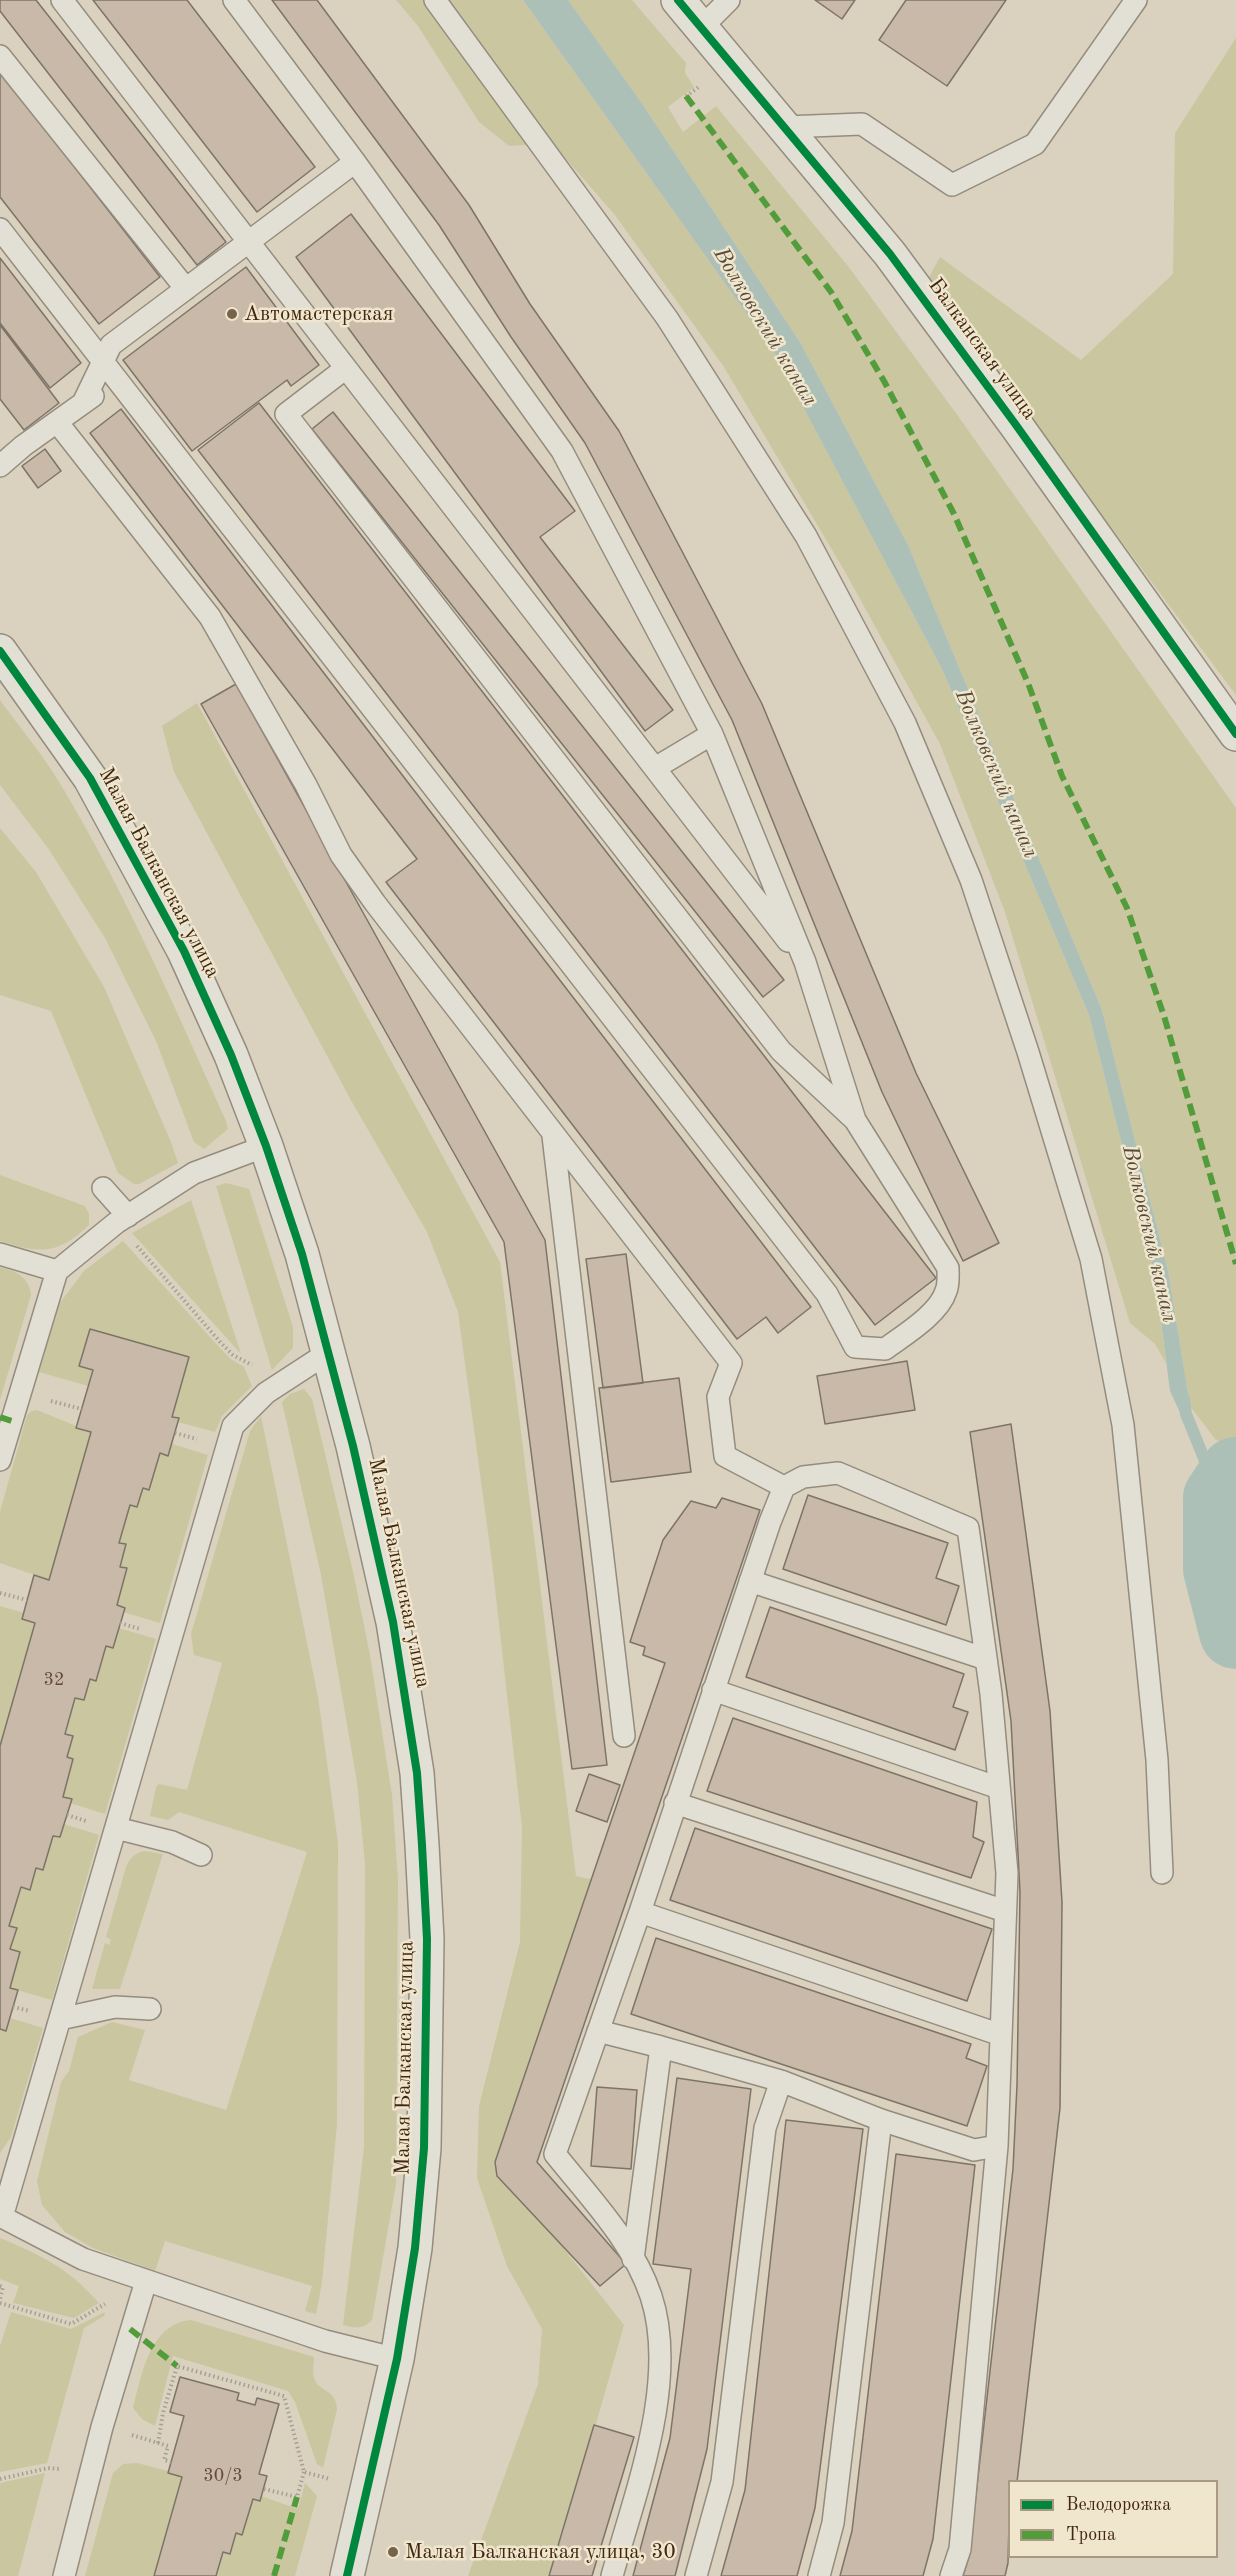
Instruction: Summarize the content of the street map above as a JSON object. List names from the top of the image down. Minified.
{"streets":{"street":["Балканская улица","Малая Балканская улица"]},"water":["Волковский канал"],"places":["Автомастерская","Малая Балканская улица, 30"],"house_numbers":["32","30/3"],"legend":["Велодорожка","Тропа"]}
